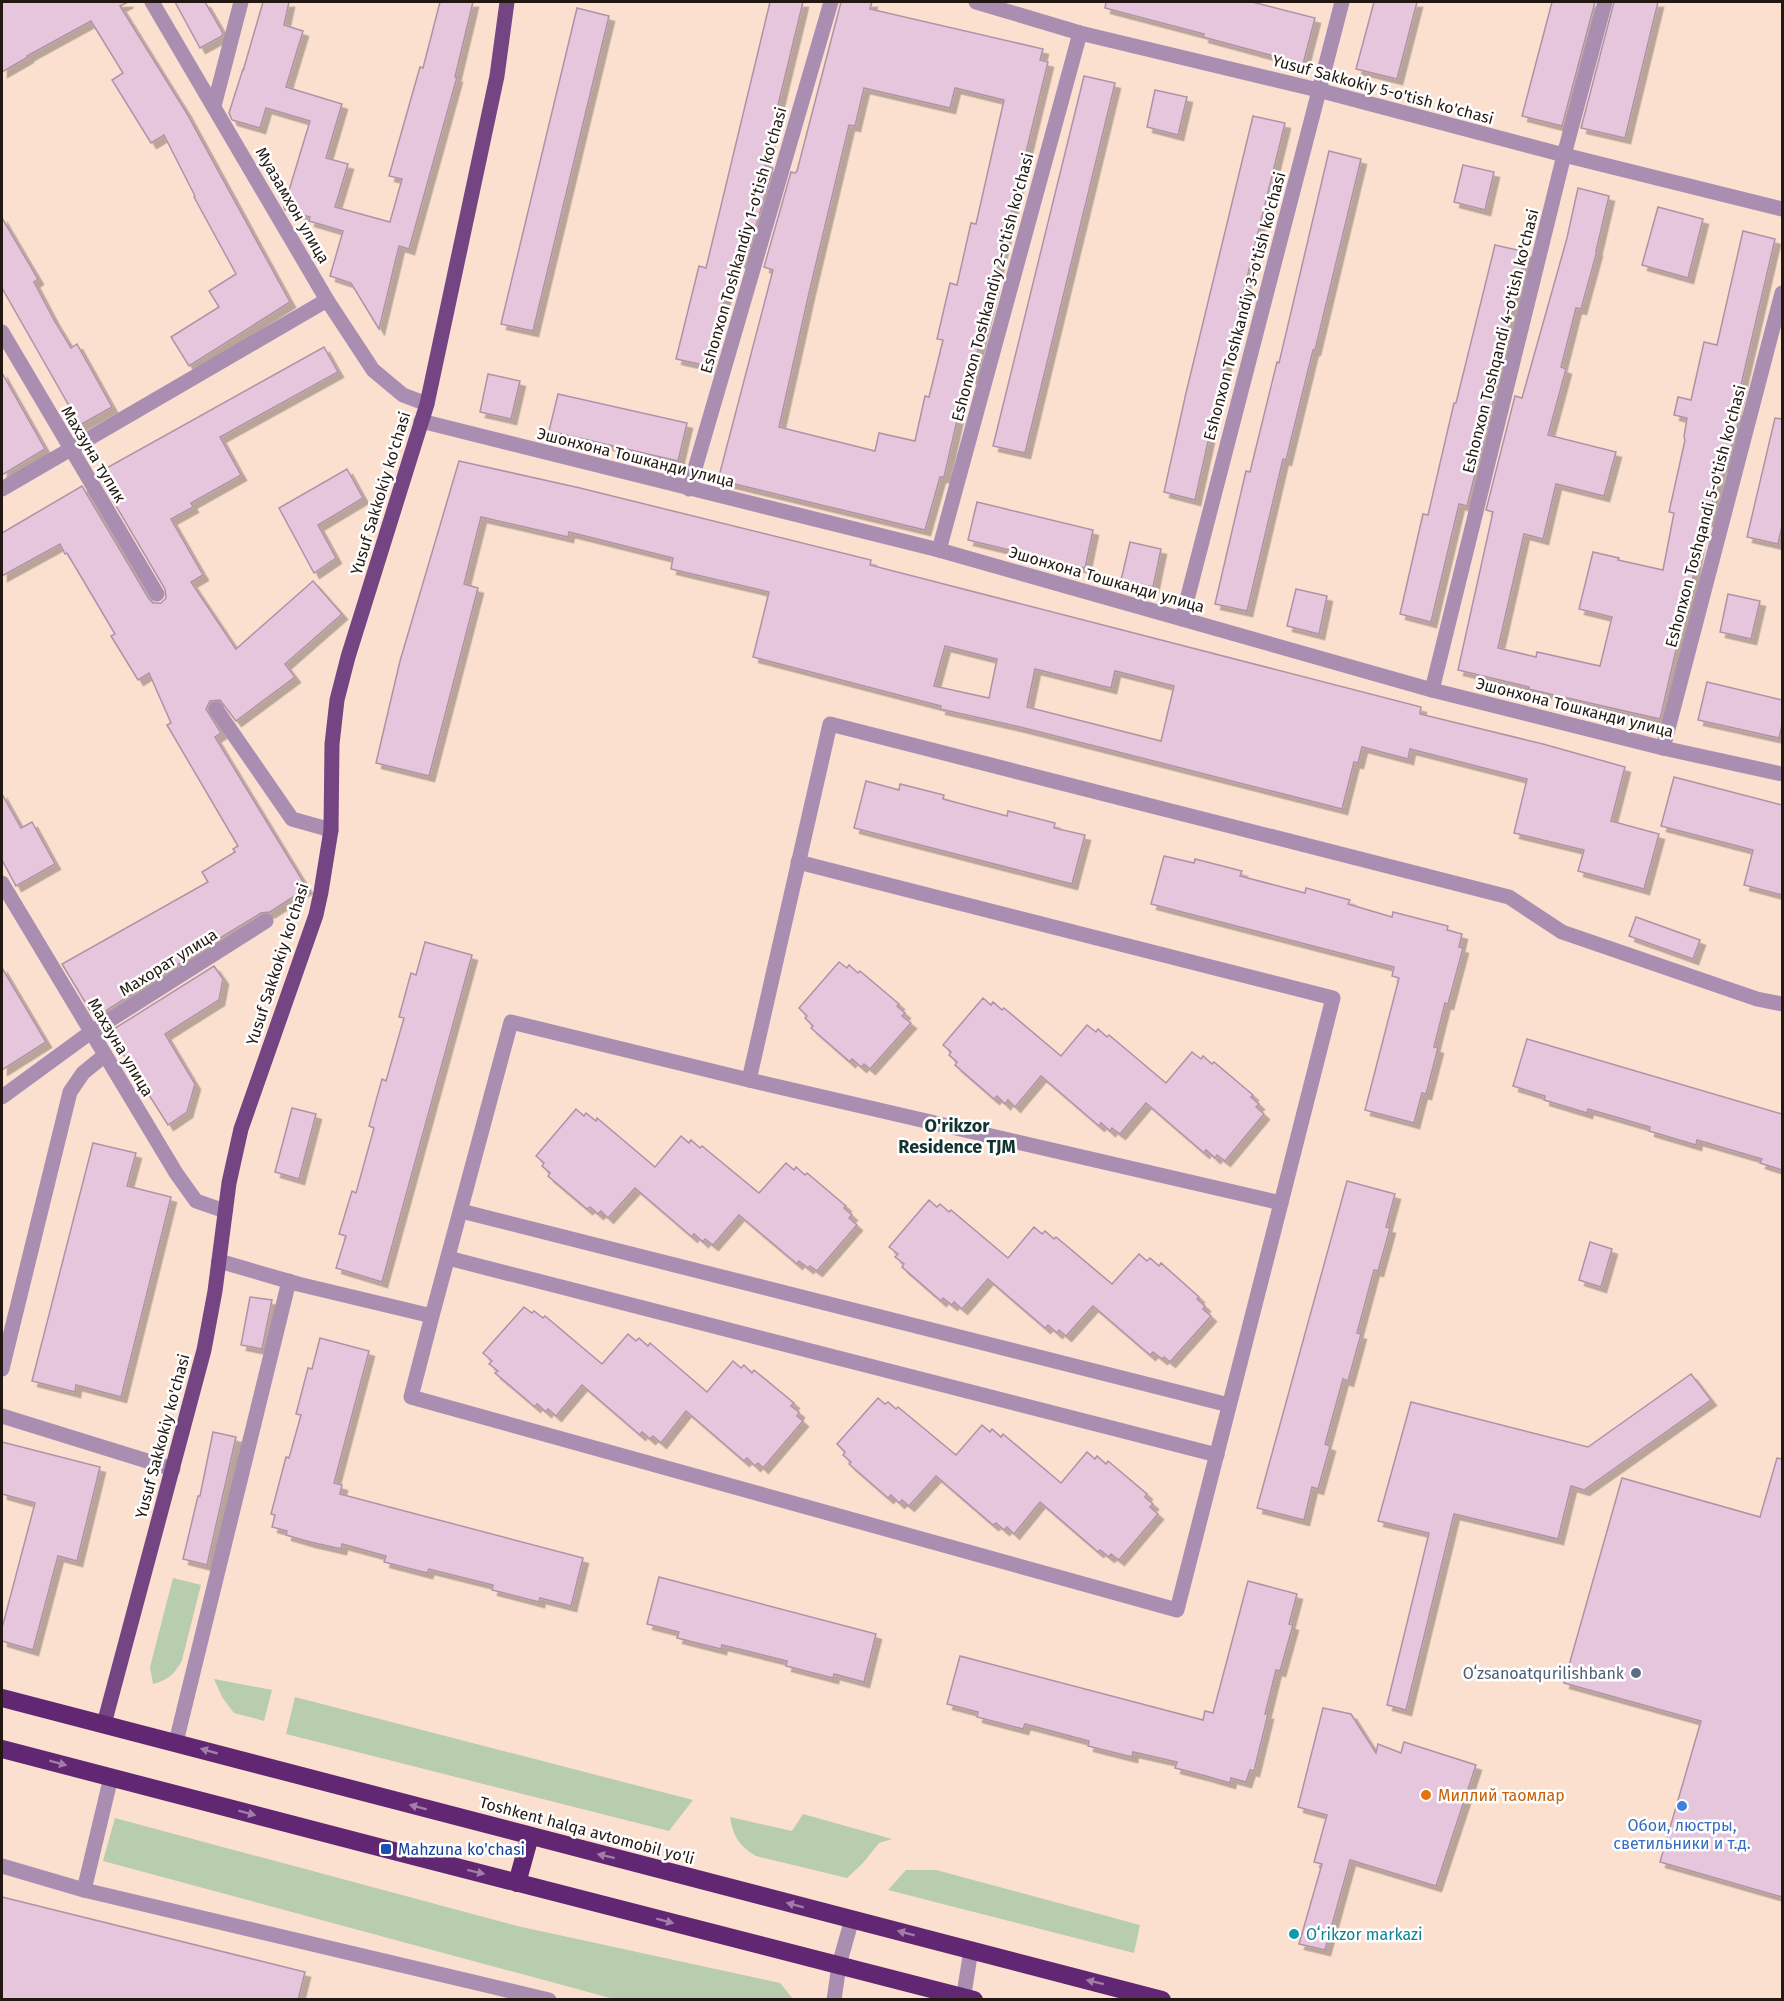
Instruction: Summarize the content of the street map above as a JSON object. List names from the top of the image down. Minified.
{"streets":{"highway":["Toshkent halqa avtomobil yo'li"],"main road":["Yusuf Sakkokiy ko'chasi"],"street":["Yusuf Sakkokiy 5-o'tish ko'chasi","Муазамхон улица","Eshonxon Toshkandiy 1-o'tish ko'chasi","Eshonxon Toshkandiy 2-o'tish ko'chasi","Eshonxon Toshkandiy 3-o'tish ko'chasi","Eshonxon Toshqandi 4-o'tish ko'chasi","Махзуна тупик","Эшонхона Тошканди улица","Eshonxon Toshqandi 5-o'tish ko'chasi","Махорат улица","Махзуна улица"]},"crossings":[["Yusuf Sakkokiy 5-o'tish ko'chasi","Eshonxon Toshkandiy 2-o'tish ko'chasi"],["Yusuf Sakkokiy 5-o'tish ko'chasi","Eshonxon Toshkandiy 3-o'tish ko'chasi"],["Yusuf Sakkokiy 5-o'tish ko'chasi","Eshonxon Toshqandi 4-o'tish ko'chasi"],["Муазамхон улица","Yusuf Sakkokiy ko'chasi"],["Eshonxon Toshkandiy 1-o'tish ko'chasi","Эшонхона Тошканди улица"],["Eshonxon Toshkandiy 2-o'tish ko'chasi","Эшонхона Тошканди улица"],["Eshonxon Toshkandiy 3-o'tish ko'chasi","Эшонхона Тошканди улица"],["Eshonxon Toshqandi 4-o'tish ko'chasi","Эшонхона Тошканди улица"],["Эшонхона Тошканди улица","Yusuf Sakkokiy ko'chasi"],["Эшонхона Тошканди улица","Eshonxon Toshqandi 5-o'tish ko'chasi"],["Yusuf Sakkokiy ko'chasi","Махзуна улица"],["Yusuf Sakkokiy ko'chasi","Toshkent halqa avtomobil yo'li"],["Махорат улица","Махзуна улица"]],"districts":["O'rikzor Residence TJM"],"places":{"other":["Oʻzsanoatqurilishbank","Миллий таомлар","Обои, люстры, светильники и т.д.","Oʻrikzor markazi"],"transit":["Mahzuna ko'chasi"]}}
